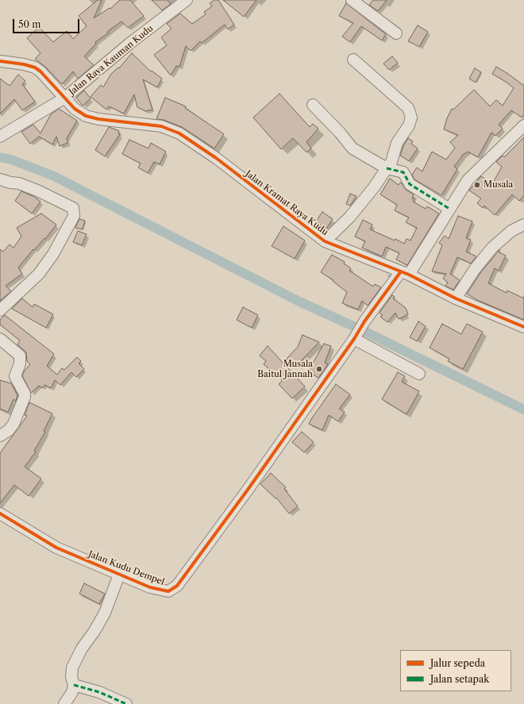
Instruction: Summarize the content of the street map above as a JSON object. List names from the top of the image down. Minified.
{"streets":{"street":["Jalan Raya Kauman Kudu","Jalan Kramat Raya Kudu","Jalan Kudu Dempel"]},"crossings":[["Jalan Raya Kauman Kudu","Jalan Kramat Raya Kudu"],["Jalan Kramat Raya Kudu","Jalan Kudu Dempel"]],"places":["Musala","Musala Baitul Jannah"],"legend":["Jalur sepeda","Jalan setapak"],"scale_bar":"50 m"}
